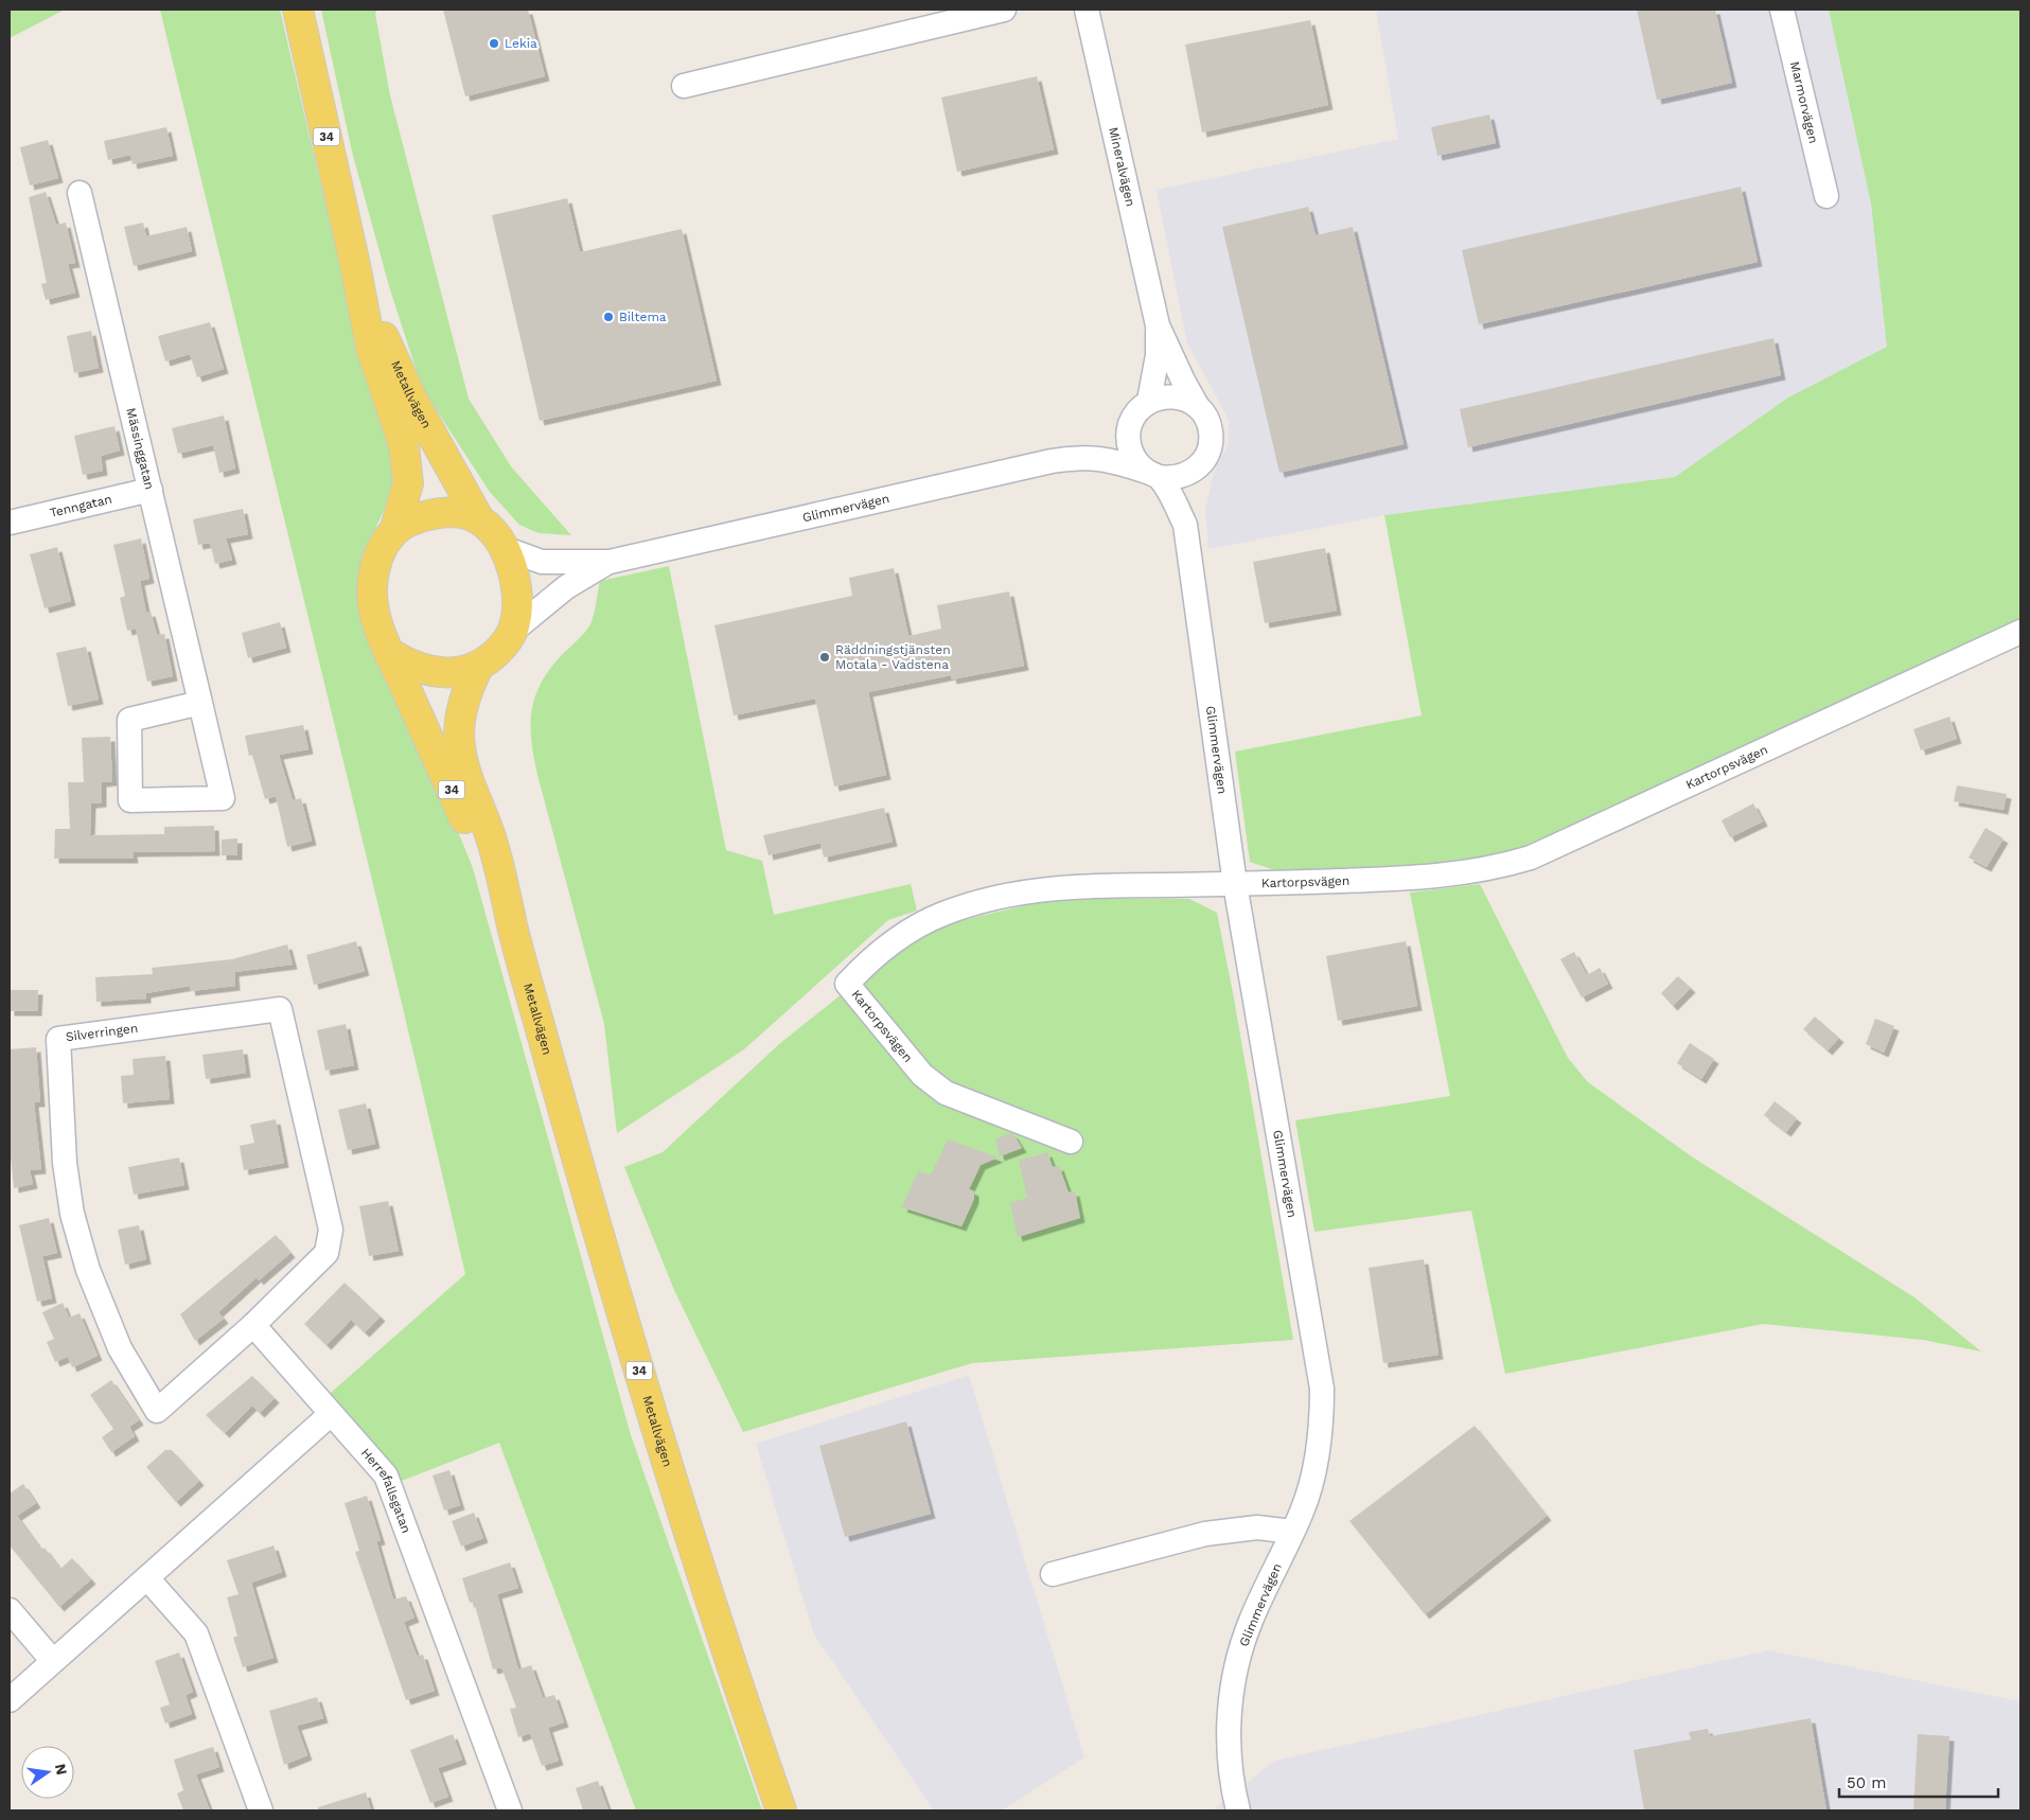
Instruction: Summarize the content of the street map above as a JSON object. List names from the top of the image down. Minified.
{"streets":{"main road":["34","Metallvägen"],"street":["Marmorvägen","Mineralvägen","Mässinggatan","Tenngatan","Glimmervägen","Kartorpsvägen","Silverringen","Herrefallsgatan"]},"crossings":[["34","Metallvägen"],["34","Glimmervägen"],["Mineralvägen","Glimmervägen"],["Metallvägen","Glimmervägen"],["Mässinggatan","Tenngatan"],["Glimmervägen","Kartorpsvägen"]],"places":["Lekia","Biltema","Räddningstjänsten Motala - Vadstena"],"scale_bar":"50 m","north":"right"}
